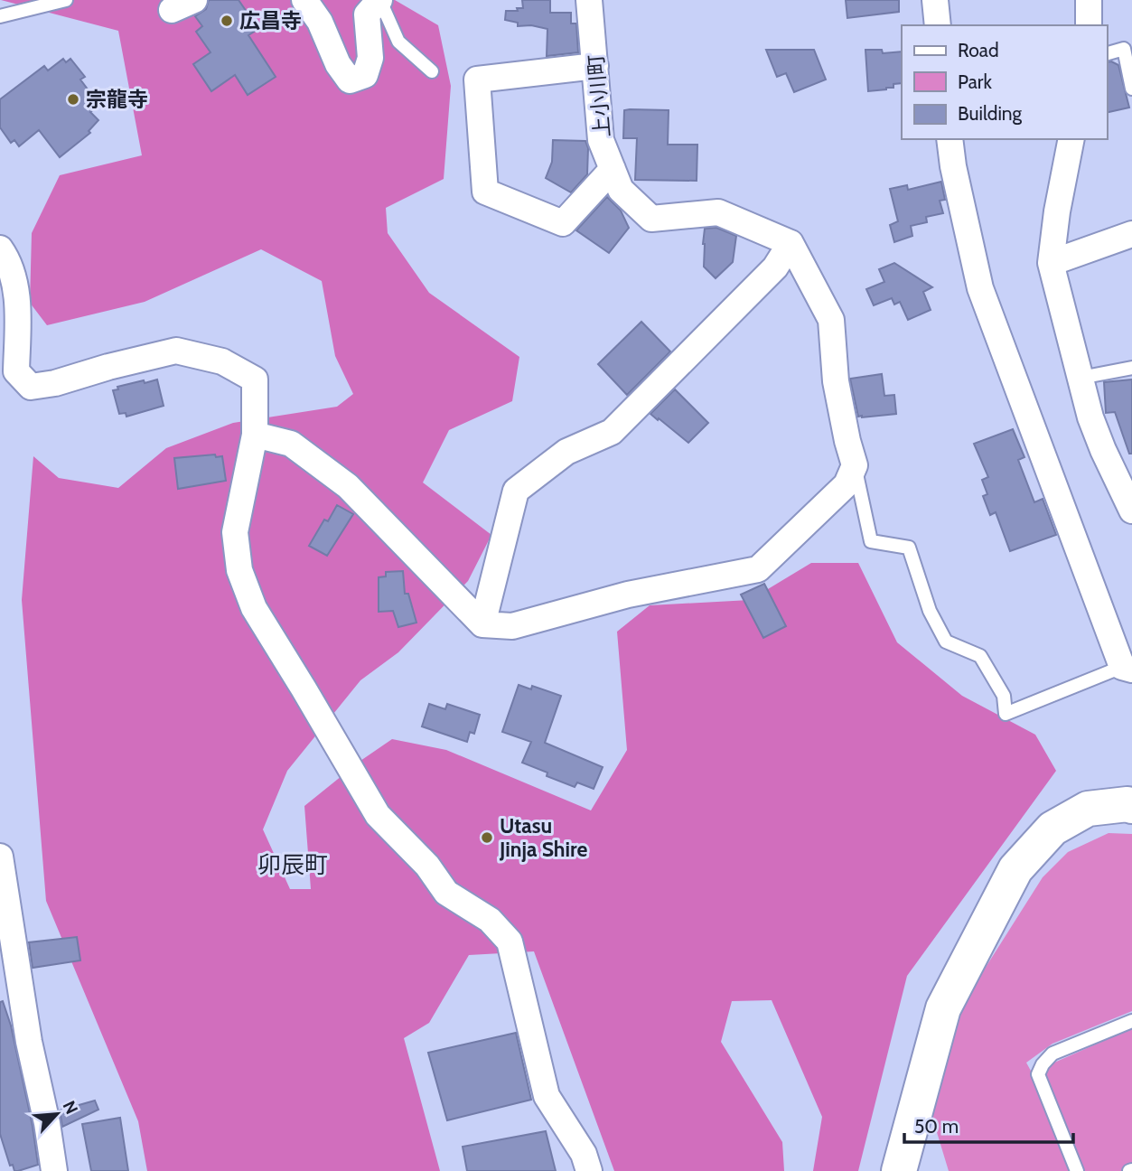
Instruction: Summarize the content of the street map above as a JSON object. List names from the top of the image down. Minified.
{"streets":{"street":["上小川町"]},"districts":["卯辰町"],"places":["広昌寺","宗龍寺","Utasu Jinja Shire"],"legend":["Road","Park","Building"],"scale_bar":"50 m","north":"top right"}
